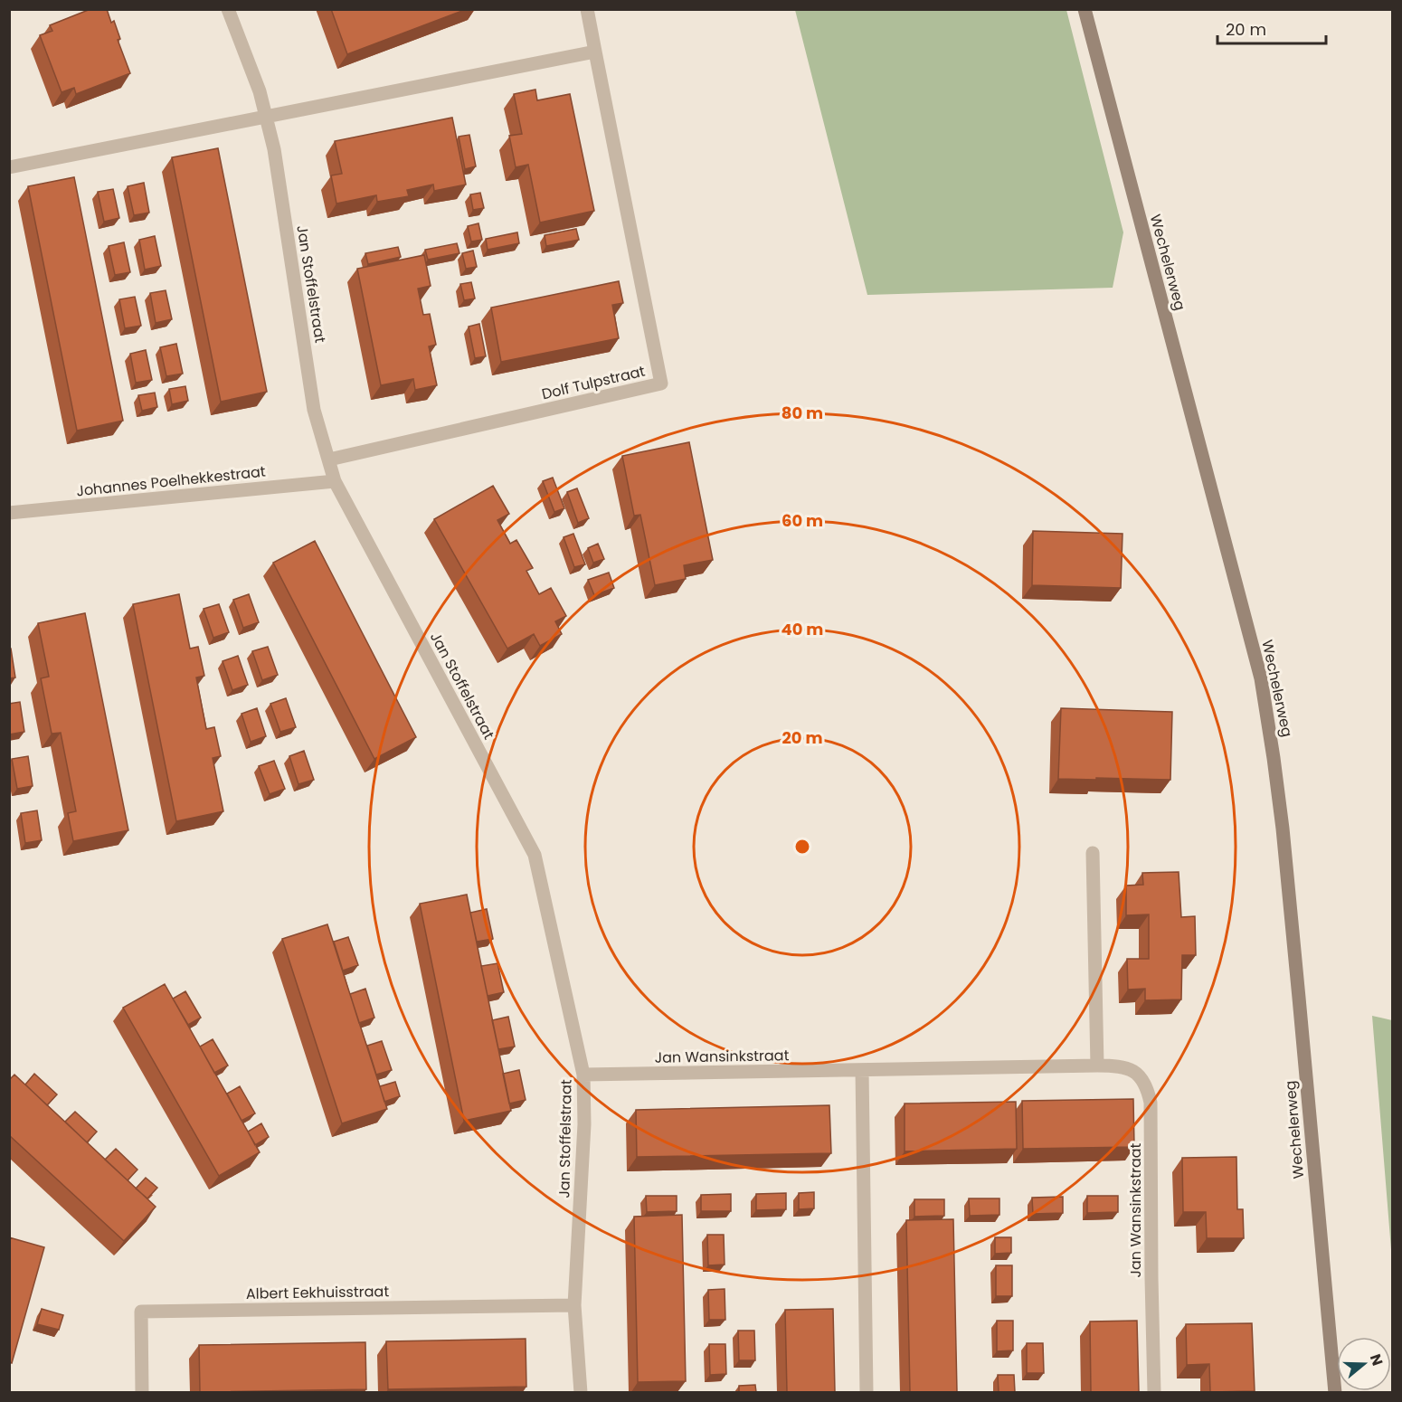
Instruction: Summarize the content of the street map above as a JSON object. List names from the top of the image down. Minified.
{"streets":{"street":["Wechelerweg","Jan Stoffelstraat","Dolf Tulpstraat","Johannes Poelhekkestraat","Jan Wansinkstraat","Albert Eekhuisstraat"]},"crossings":[["Jan Stoffelstraat","Dolf Tulpstraat"],["Jan Stoffelstraat","Johannes Poelhekkestraat"],["Jan Stoffelstraat","Jan Wansinkstraat"],["Jan Stoffelstraat","Albert Eekhuisstraat"]],"scale_bar":"20 m","north":"right","rings":["80 m","60 m","40 m","20 m"]}
